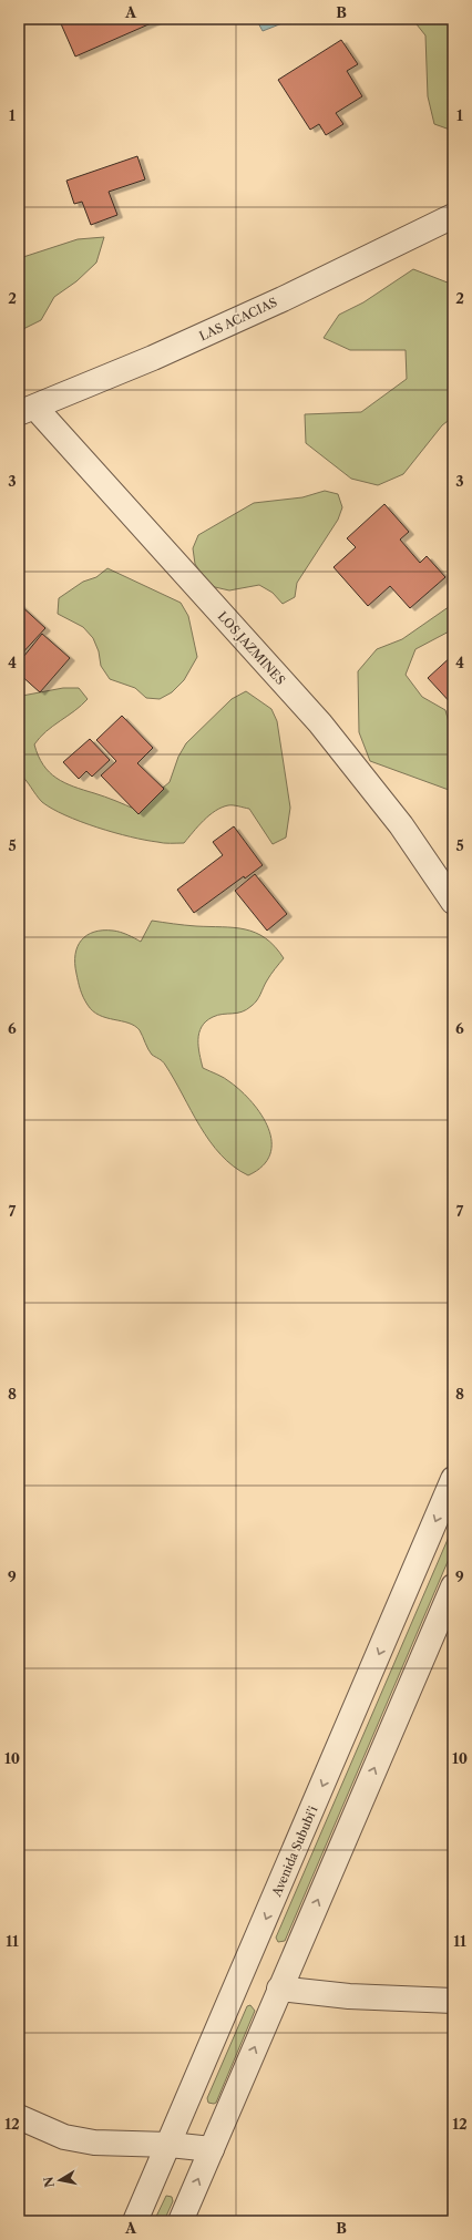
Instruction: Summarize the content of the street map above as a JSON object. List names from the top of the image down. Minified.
{"streets":{"street":["LAS ACACIAS","LOS JAZMINES","Avenida Sububi'i"]},"crossings":[["LAS ACACIAS","LOS JAZMINES"]],"north":"left","grid":{"columns":["A","B"],"rows":["1","2","3","4","5","6","7","8","9","10","11","12"]}}
